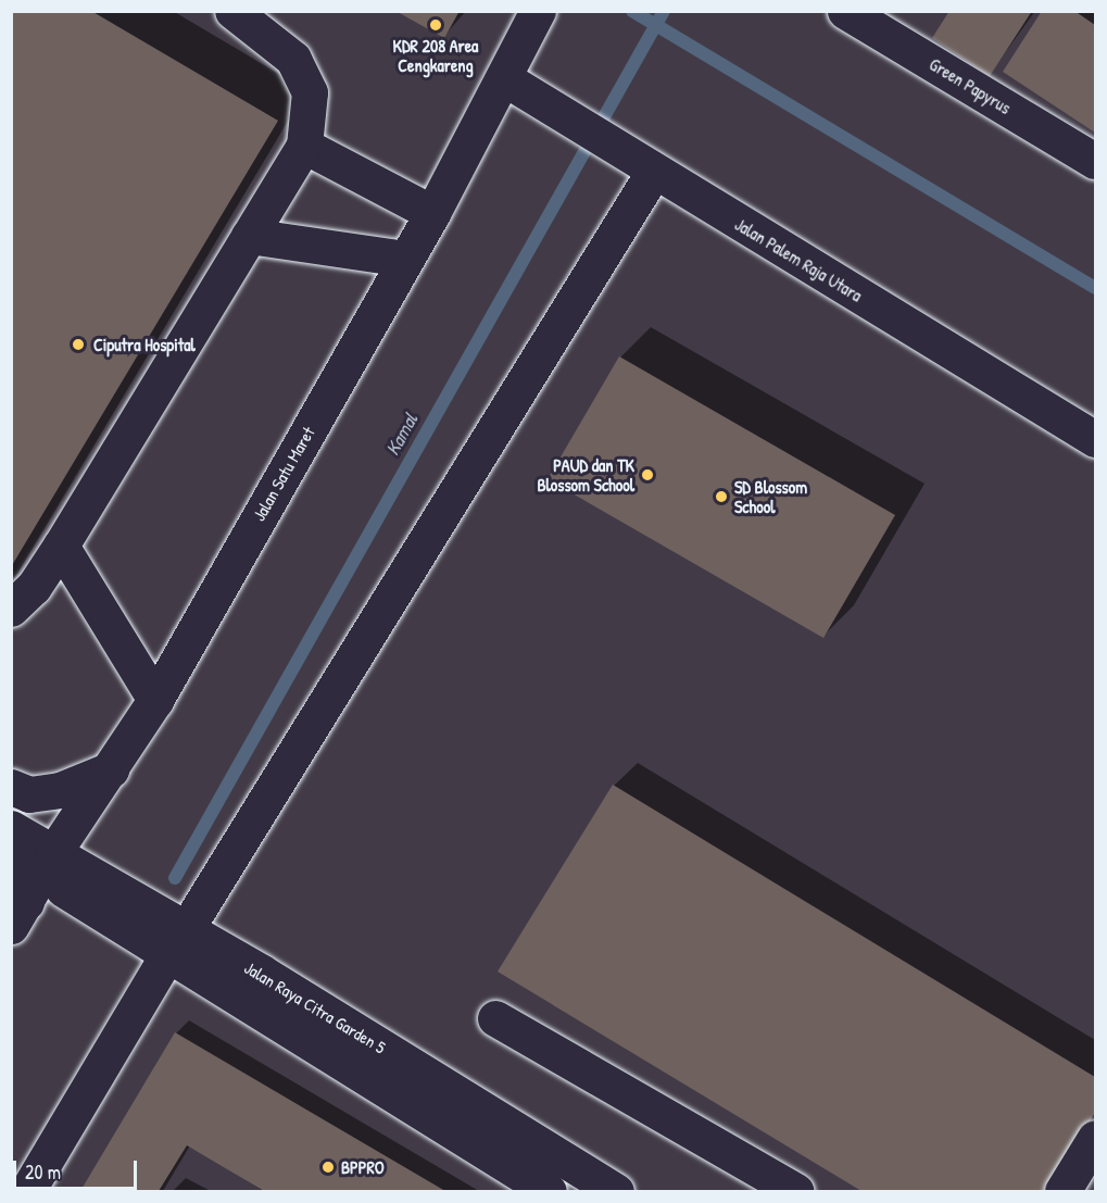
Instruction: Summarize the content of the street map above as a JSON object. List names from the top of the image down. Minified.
{"streets":{"street":["Green Papyrus","Jalan Palem Raja Utara","Jalan Satu Maret","Jalan Raya Citra Garden 5"]},"crossings":[["Jalan Palem Raja Utara","Jalan Satu Maret"],["Jalan Satu Maret","Jalan Raya Citra Garden 5"]],"water":["Kamal"],"places":["KDR 208 Area Cengkareng","Ciputra Hospital","PAUD dan TK Blossom School","SD Blossom School","BPPRO"],"scale_bar":"20 m"}
